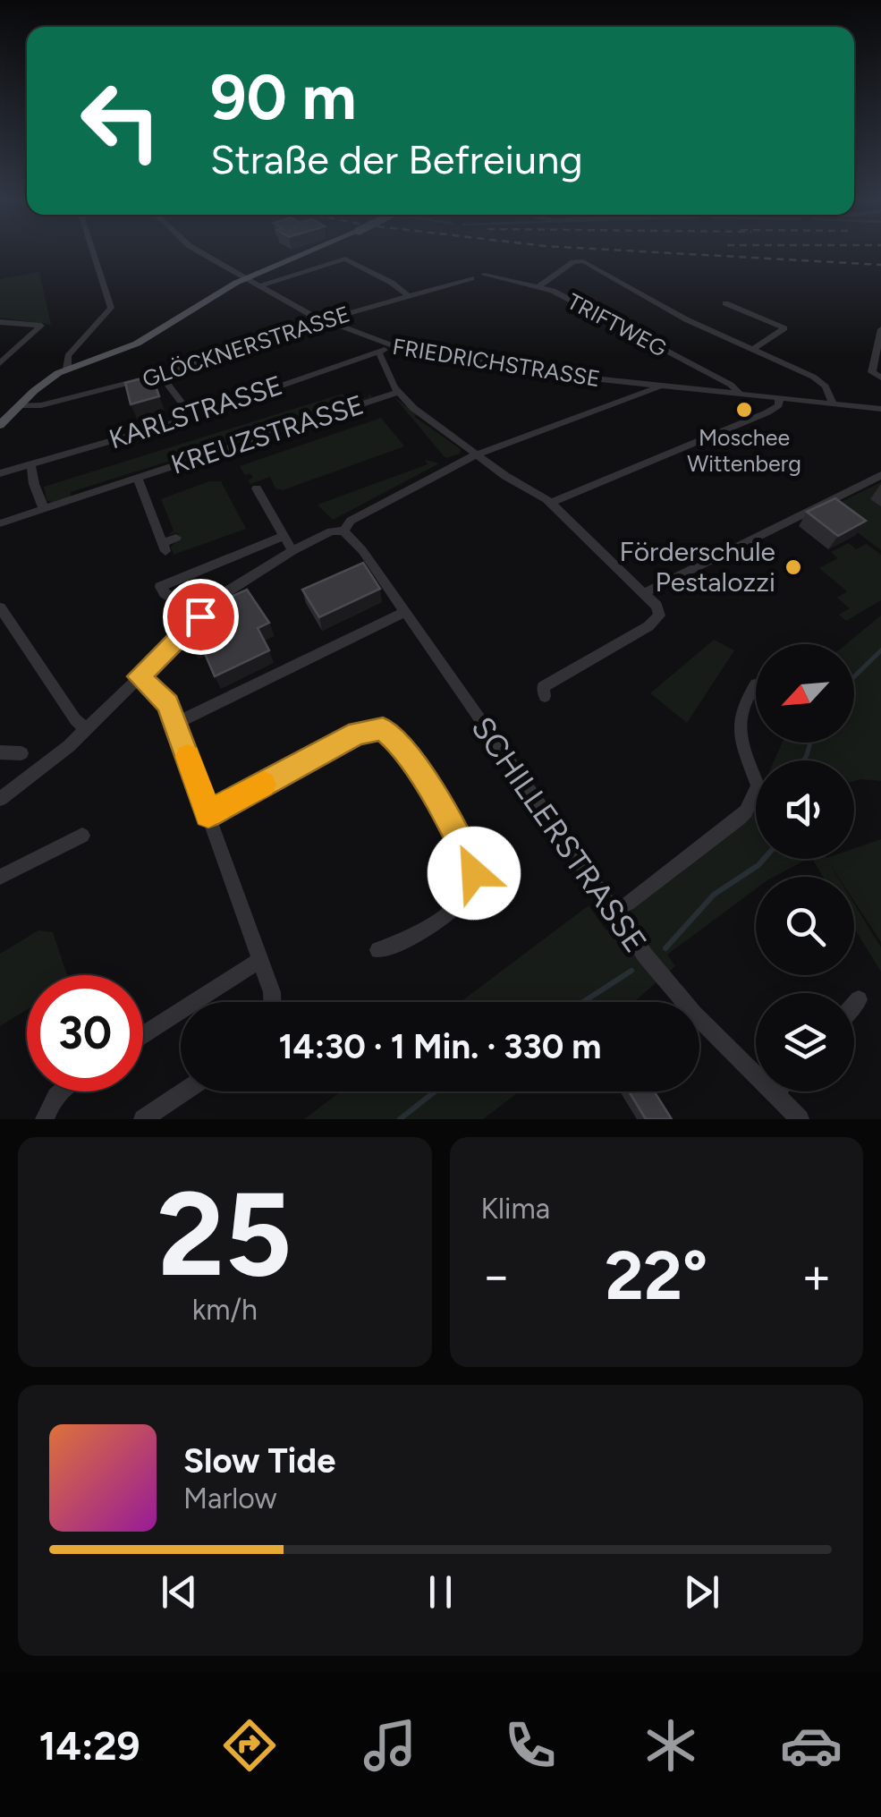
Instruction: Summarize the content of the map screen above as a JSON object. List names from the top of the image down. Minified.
{"streets":{"street":["TRIFTWEG","GLÖCKNERSTRASSE","FRIEDRICHSTRASSE","KARLSTRASSE","KREUZSTRASSE","SCHILLERSTRASSE"]},"crossings":[["TRIFTWEG","FRIEDRICHSTRASSE"],["GLÖCKNERSTRASSE","FRIEDRICHSTRASSE"],["FRIEDRICHSTRASSE","KARLSTRASSE"],["KARLSTRASSE","KREUZSTRASSE"]],"places":["Moschee Wittenberg","Förderschule Pestalozzi"],"north":"bottom left","page":{"turn":["90 m","Straße der Befreiung"],"limit":"30","trip":"14:30 · 1 Min. · 330 m","tile":[["25","km/h"],"Klima"],"heat":["−","22°","+"],"song":["Slow Tide","Marlow"],"tabs":"14:29"}}
